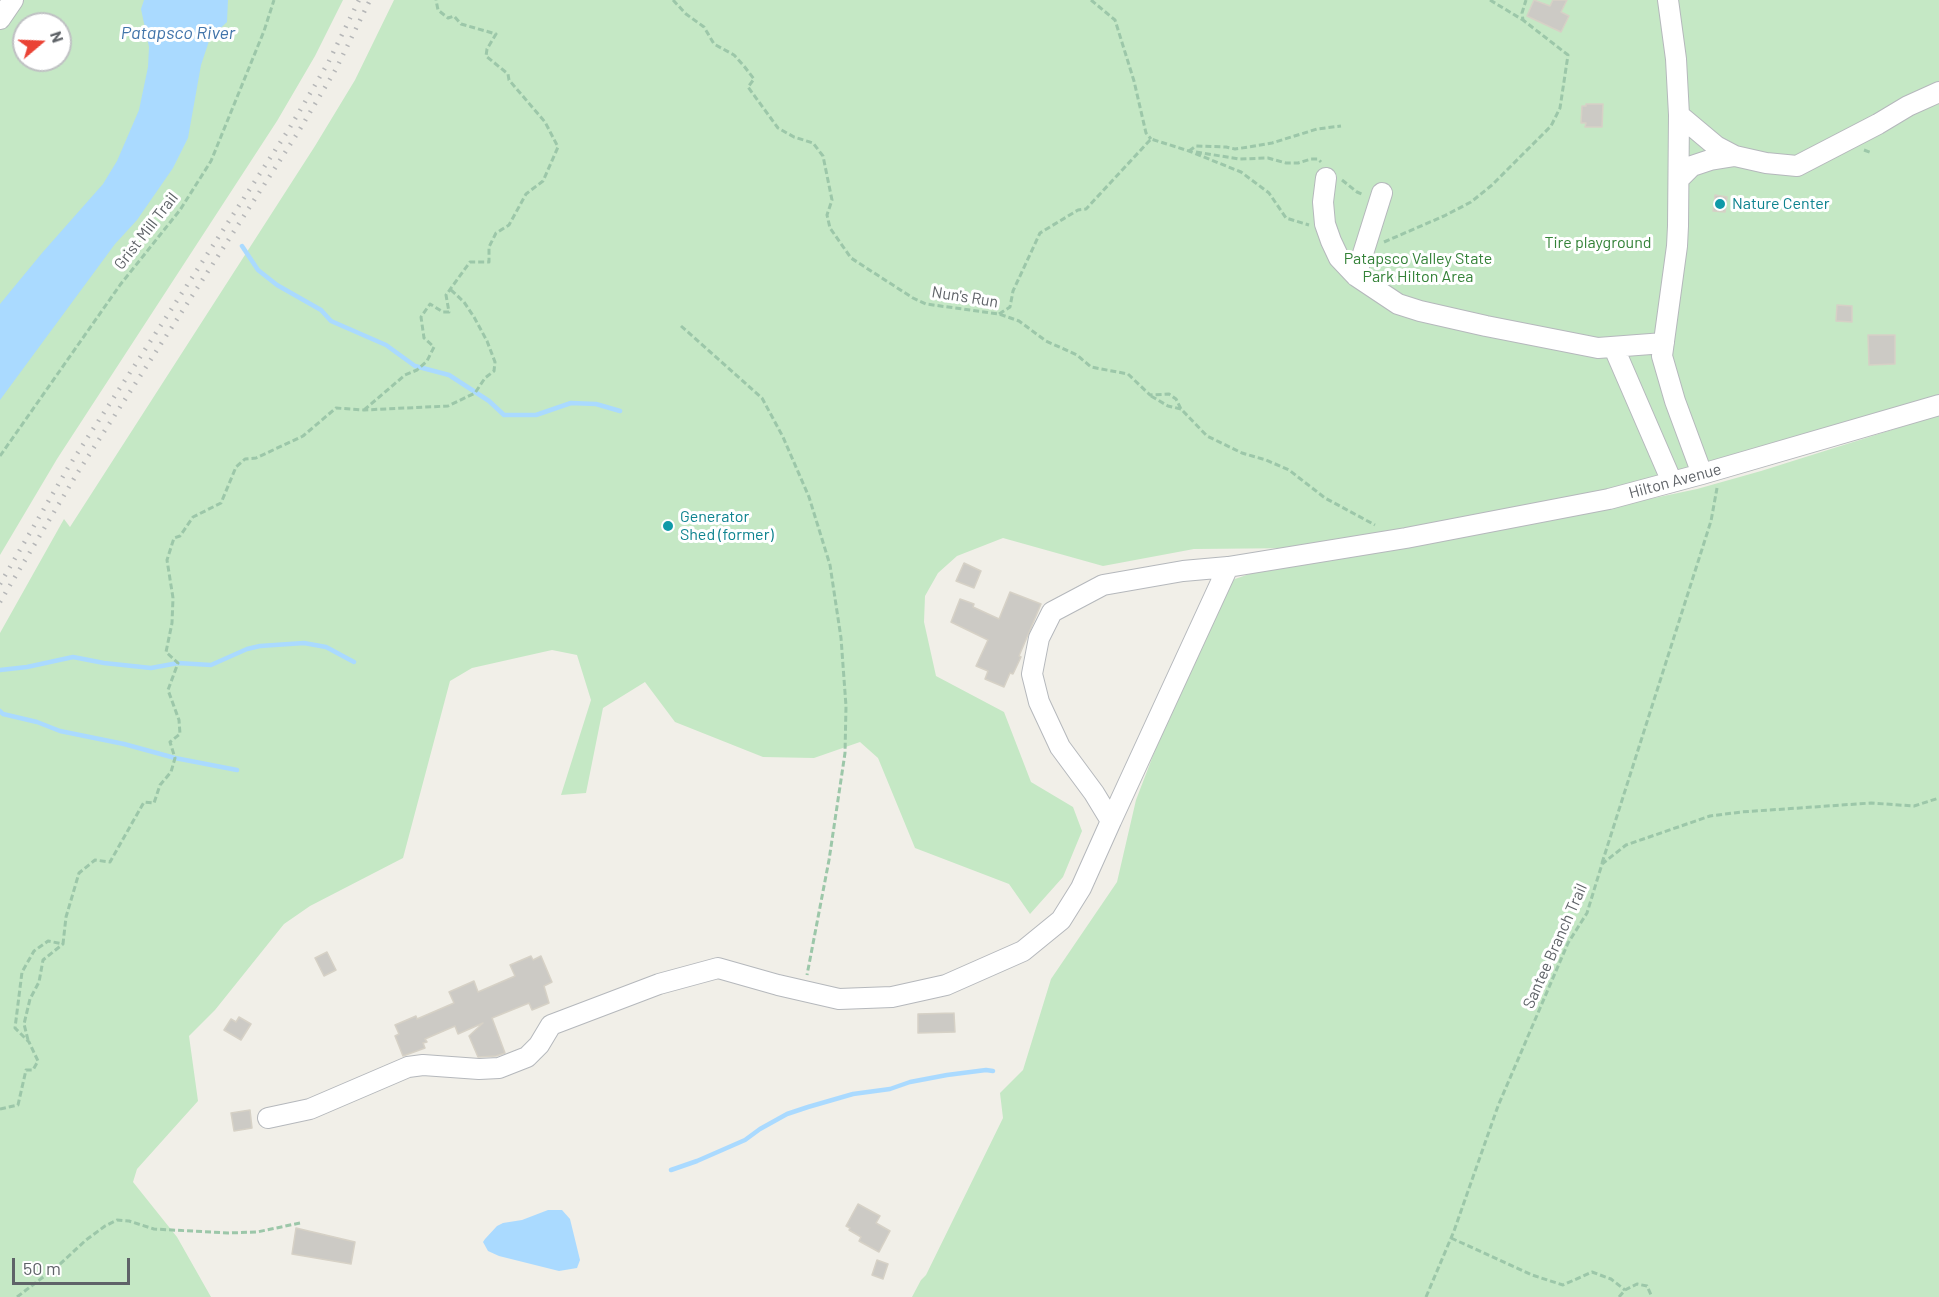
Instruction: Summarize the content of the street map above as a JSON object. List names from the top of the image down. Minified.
{"streets":{"street":["Hilton Avenue"],"path":["Grist Mill Trail","Nun's Run","Santee Branch Trail"]},"crossings":[["Hilton Avenue","Santee Branch Trail"]],"water":["Patapsco River"],"parks":["Tire playground","Patapsco Valley State Park Hilton Area"],"places":["Nature Center","Generator Shed (former)"],"scale_bar":"50 m","north":"right"}
